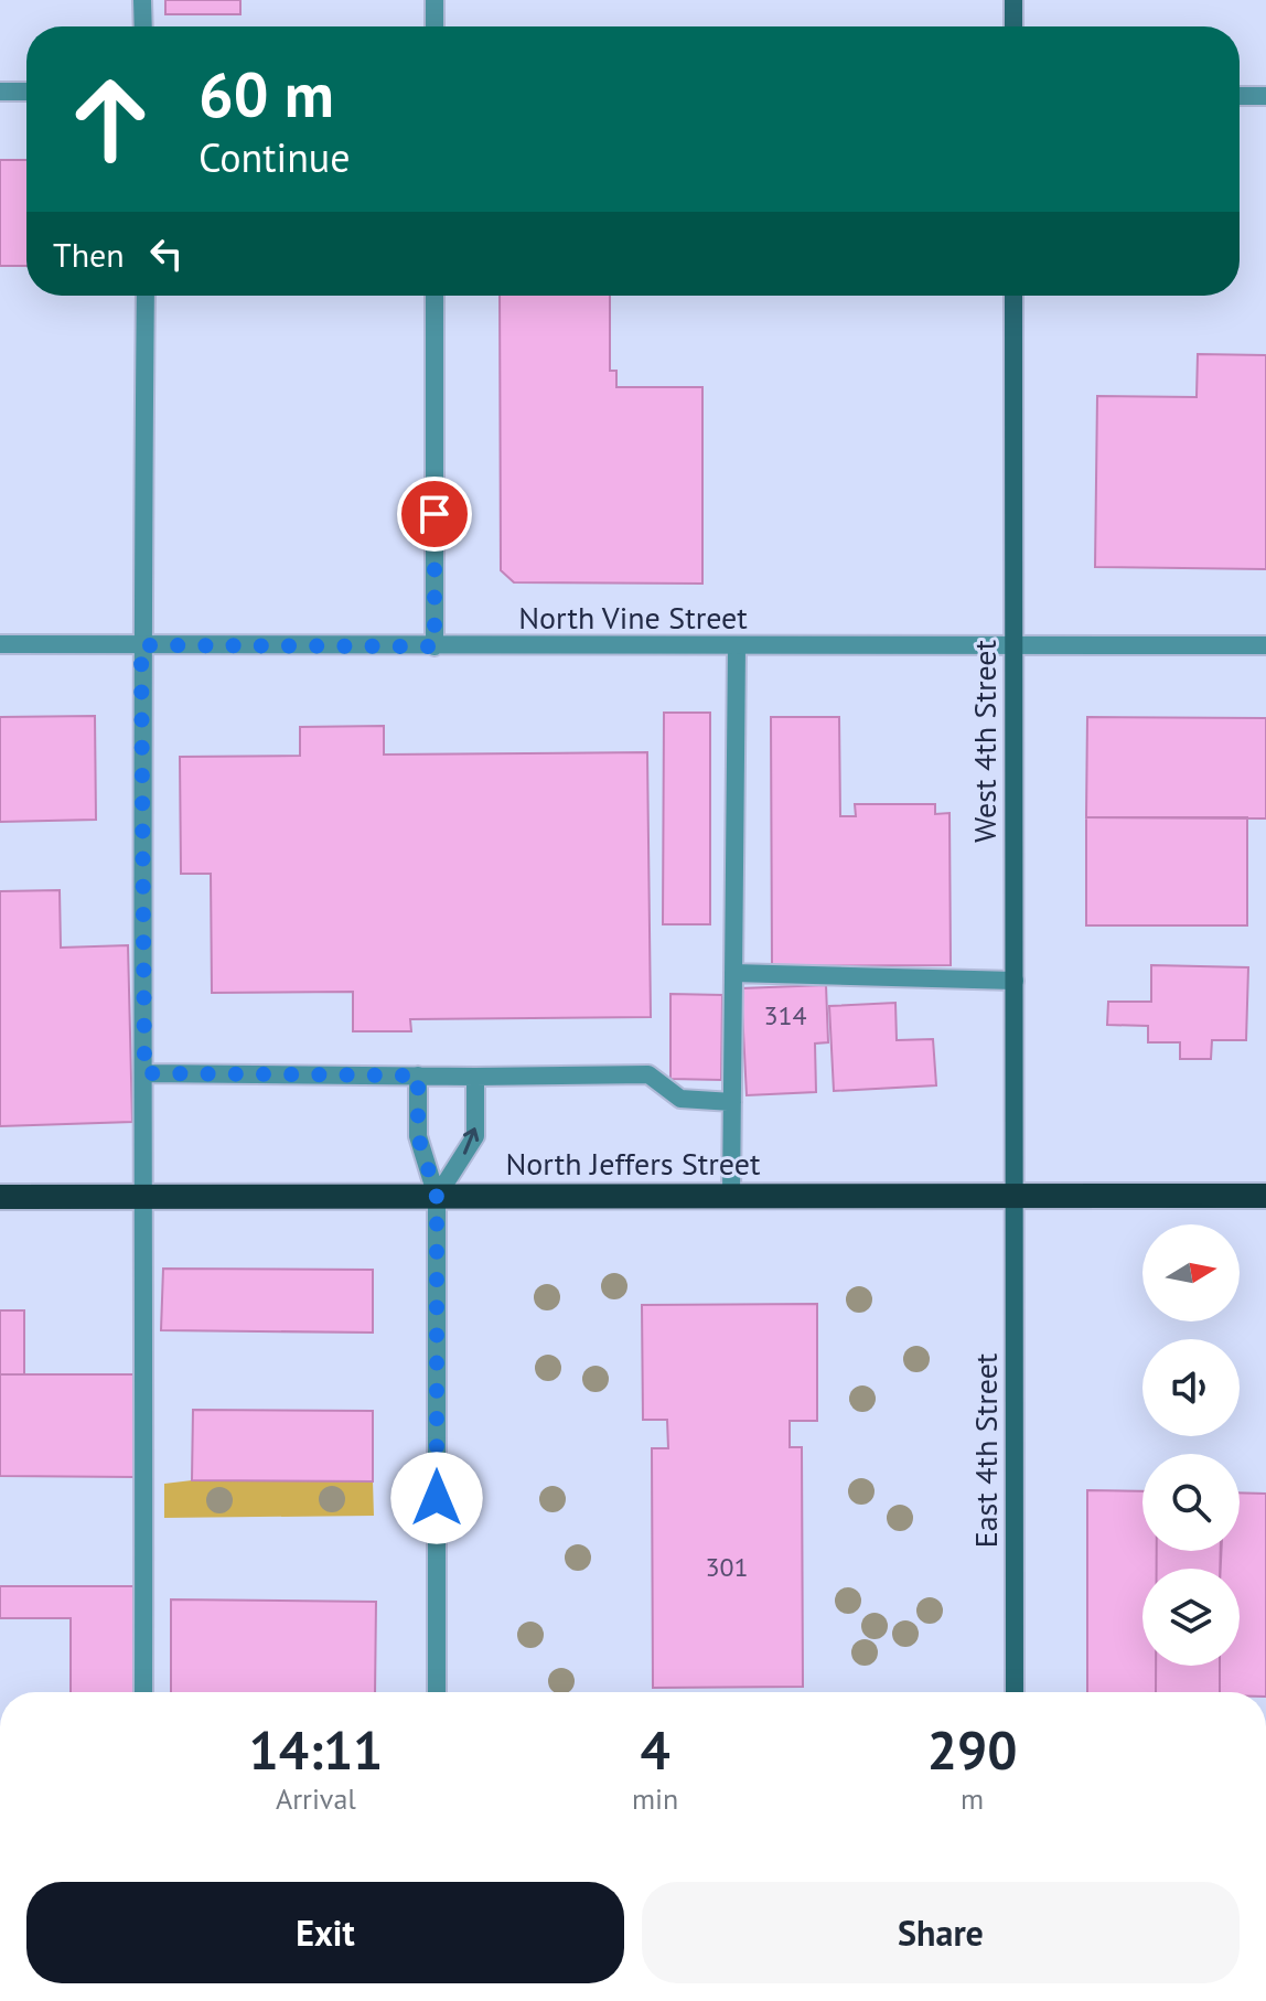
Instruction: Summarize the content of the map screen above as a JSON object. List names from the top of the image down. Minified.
{"streets":{"highway":["North Jeffers Street"],"main road":["West 4th Street","East 4th Street"],"street":["North Vine Street"]},"crossings":[["North Vine Street","West 4th Street"],["West 4th Street","North Jeffers Street"],["West 4th Street","East 4th Street"],["North Jeffers Street","East 4th Street"]],"house_numbers":["314","301"],"north":"right","page":{"turn":["60 m","Continue"],"then":"Then","eta":["14:11","Arrival","4","min","290","m"],"buttons":["Exit","Share"]}}
